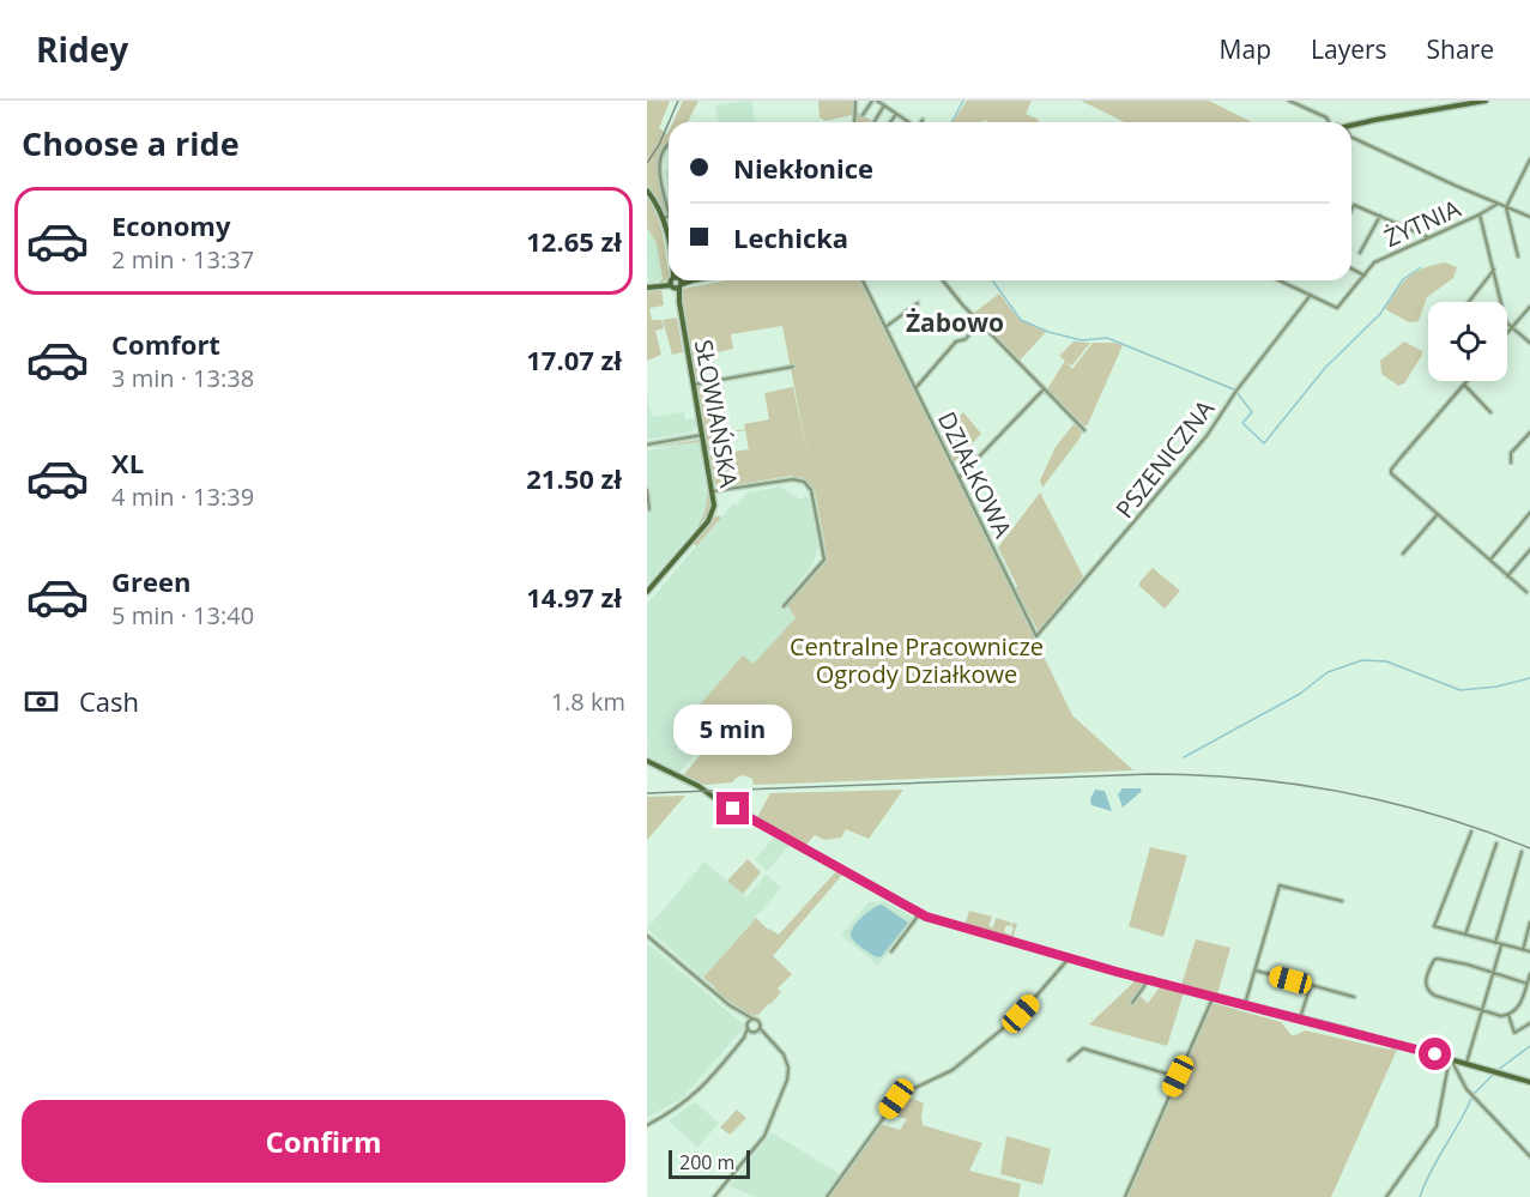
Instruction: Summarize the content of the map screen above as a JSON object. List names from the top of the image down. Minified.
{"streets":{"street":["ŻYTNIA","SŁOWIAŃSKA","PSZENICZNA","DZIAŁKOWA"]},"crossings":[["ŻYTNIA","PSZENICZNA"],["PSZENICZNA","DZIAŁKOWA"]],"districts":["Żabowo"],"parks":["Centralne Pracownicze Ogrody Działkowe"],"scale_bar":"200 m","page":{"header":"Ridey","nav":["Map","Layers","Share"],"heading":"Choose a ride","banner":["Niekłonice","Lechicka"],"list":[{"name":"Economy","note":"2 min · 13:37","value":"12.65 zł"},{"name":"Comfort","note":"3 min · 13:38","value":"17.07 zł"},{"name":"XL","note":"4 min · 13:39","value":"21.50 zł"},{"name":"Green","note":"5 min · 13:40","value":"14.97 zł"}],"pay":["Cash","1.8 km"],"bubble":"5 min","buttons":"Confirm","scale":"200 m"}}
